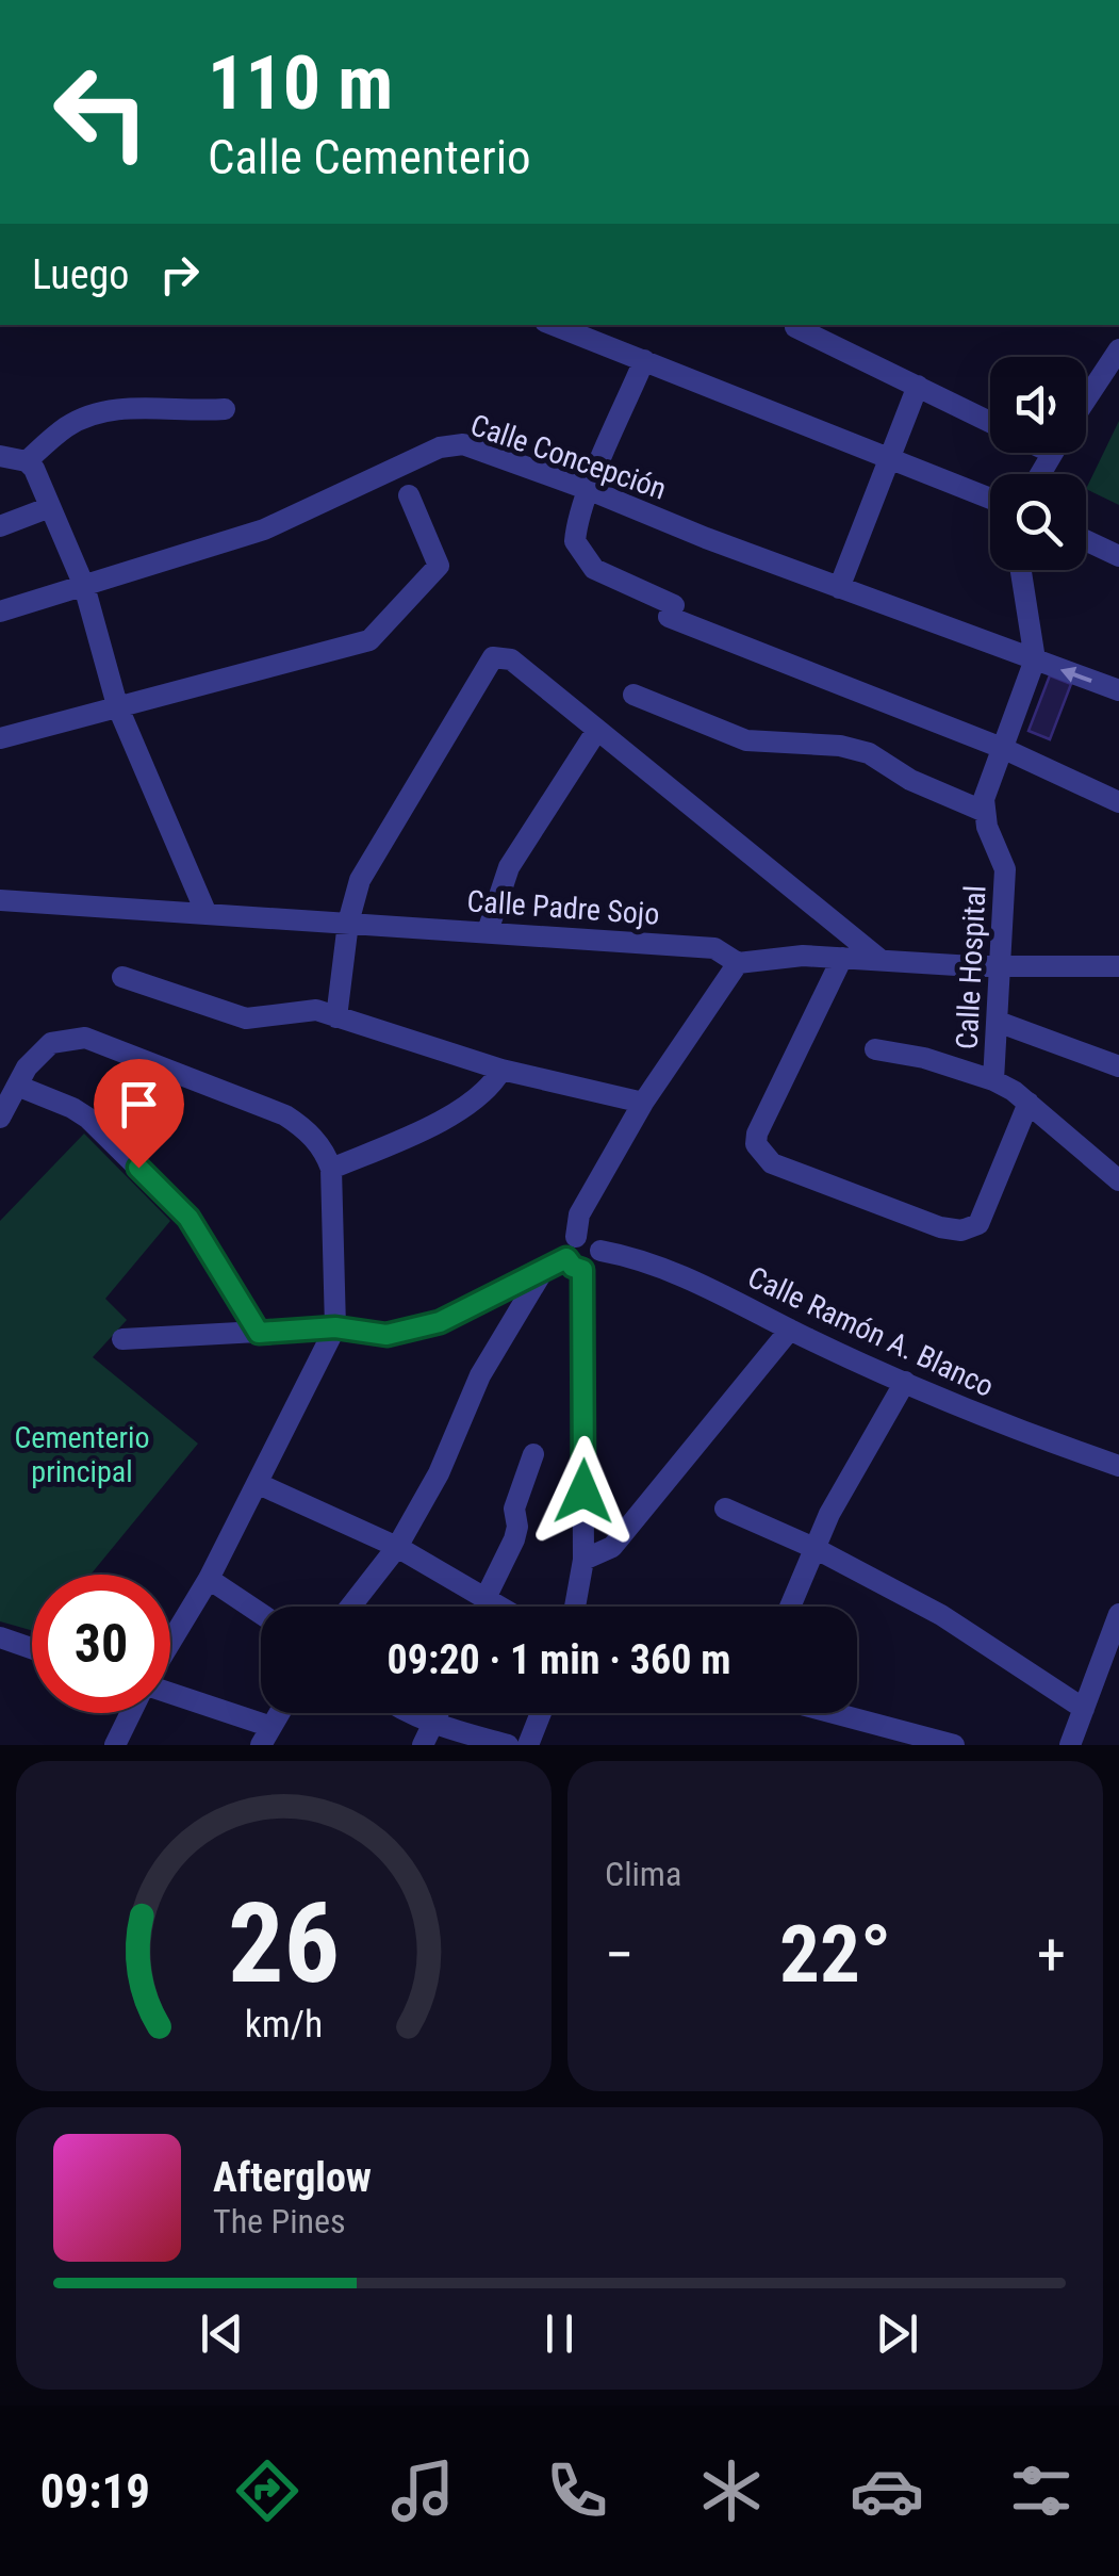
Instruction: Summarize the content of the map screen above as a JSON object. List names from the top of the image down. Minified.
{"streets":{"street":["Calle Concepción","Calle Padre Sojo","Calle Hospital","Calle Ramón A. Blanco"]},"crossings":[["Calle Padre Sojo","Calle Hospital"]],"parks":["Cementerio principal"],"page":{"turn":["110 m","Calle Cementerio"],"then":"Luego","limit":"30","trip":"09:20 · 1 min · 360 m","tile":"Clima","heat":["−","22°","+"],"song":["Afterglow","The Pines"],"tabs":"09:19","gauge":["26","km/h"]}}
